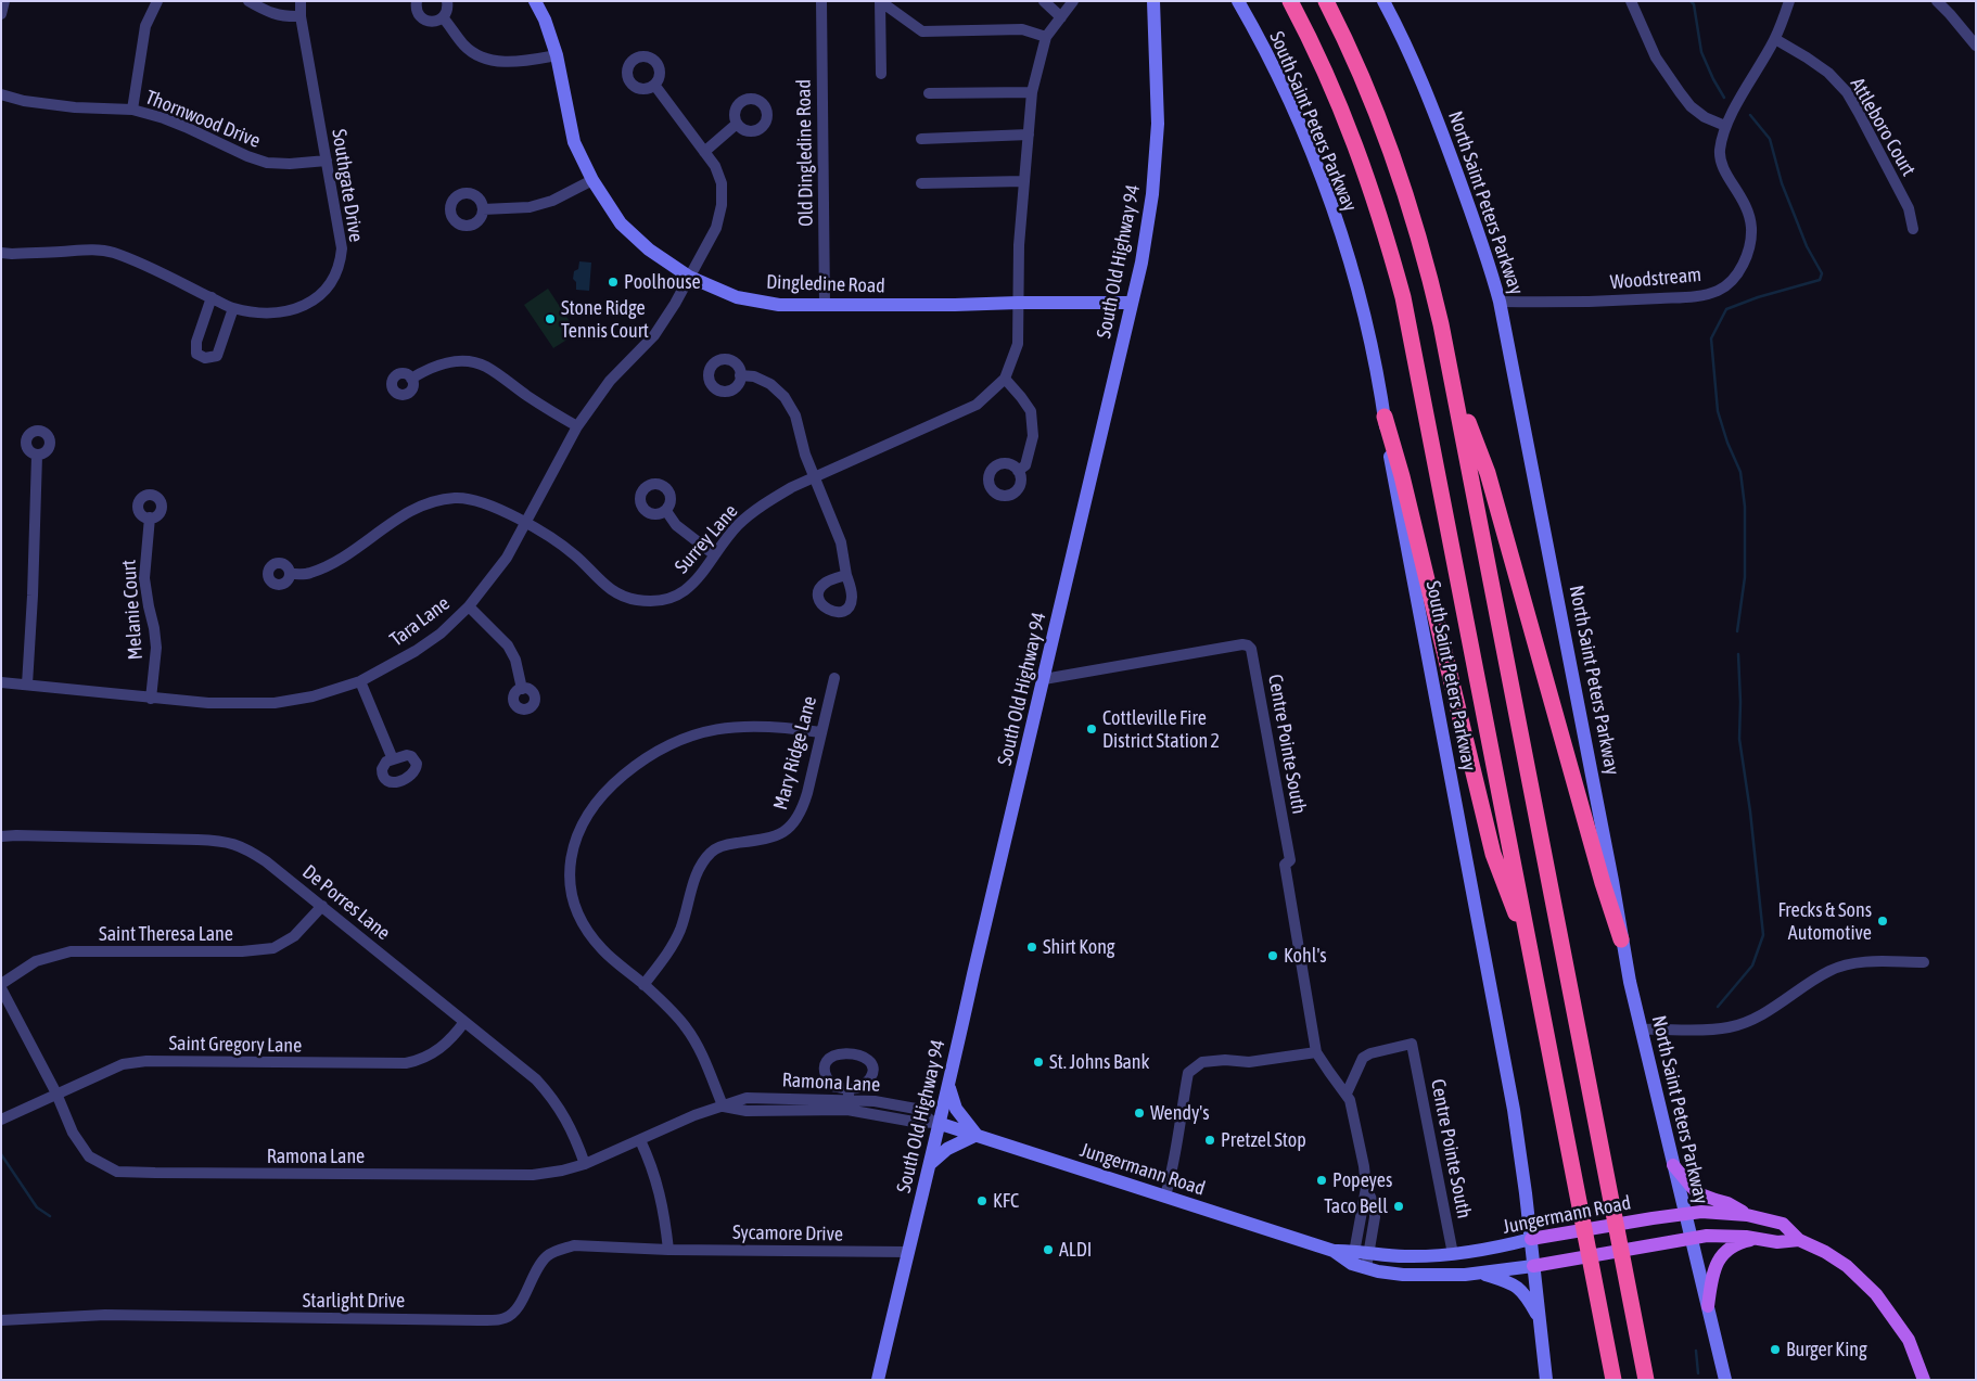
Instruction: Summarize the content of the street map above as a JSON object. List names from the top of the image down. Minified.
{"streets":{"main road":["South Saint Peters Parkway","North Saint Peters Parkway","South Old Highway 94","Dingledine Road","Jungermann Road"],"street":["Thornwood Drive","Attleboro Court","Old Dingledine Road","Southgate Drive","Woodstream","Surrey Lane","Melanie Court","Tara Lane","Centre Pointe South","Mary Ridge Lane","De Porres Lane","Saint Theresa Lane","Saint Gregory Lane","Ramona Lane","Sycamore Drive","Starlight Drive"]},"crossings":[["Thornwood Drive","Southgate Drive"],["South Saint Peters Parkway","Jungermann Road"],["Attleboro Court","Woodstream"],["Old Dingledine Road","Dingledine Road"],["North Saint Peters Parkway","Woodstream"],["North Saint Peters Parkway","Jungermann Road"],["South Old Highway 94","Dingledine Road"],["South Old Highway 94","Centre Pointe South"],["South Old Highway 94","Ramona Lane"],["South Old Highway 94","Jungermann Road"],["South Old Highway 94","Sycamore Drive"],["Dingledine Road","Tara Lane"],["Surrey Lane","Tara Lane"],["Melanie Court","Tara Lane"],["Centre Pointe South","Jungermann Road"],["De Porres Lane","Saint Theresa Lane"],["De Porres Lane","Saint Gregory Lane"],["De Porres Lane","Ramona Lane"],["Saint Theresa Lane","Ramona Lane"],["Saint Gregory Lane","Ramona Lane"],["Ramona Lane","Jungermann Road"],["Sycamore Drive","Starlight Drive"]],"places":["Poolhouse","Stone Ridge Tennis Court","Cottleville Fire District Station 2","Frecks & Sons Automotive","Shirt Kong","Kohl's","St. Johns Bank","Wendy's","Pretzel Stop","Popeyes","KFC","Taco Bell","ALDI","Burger King"]}
